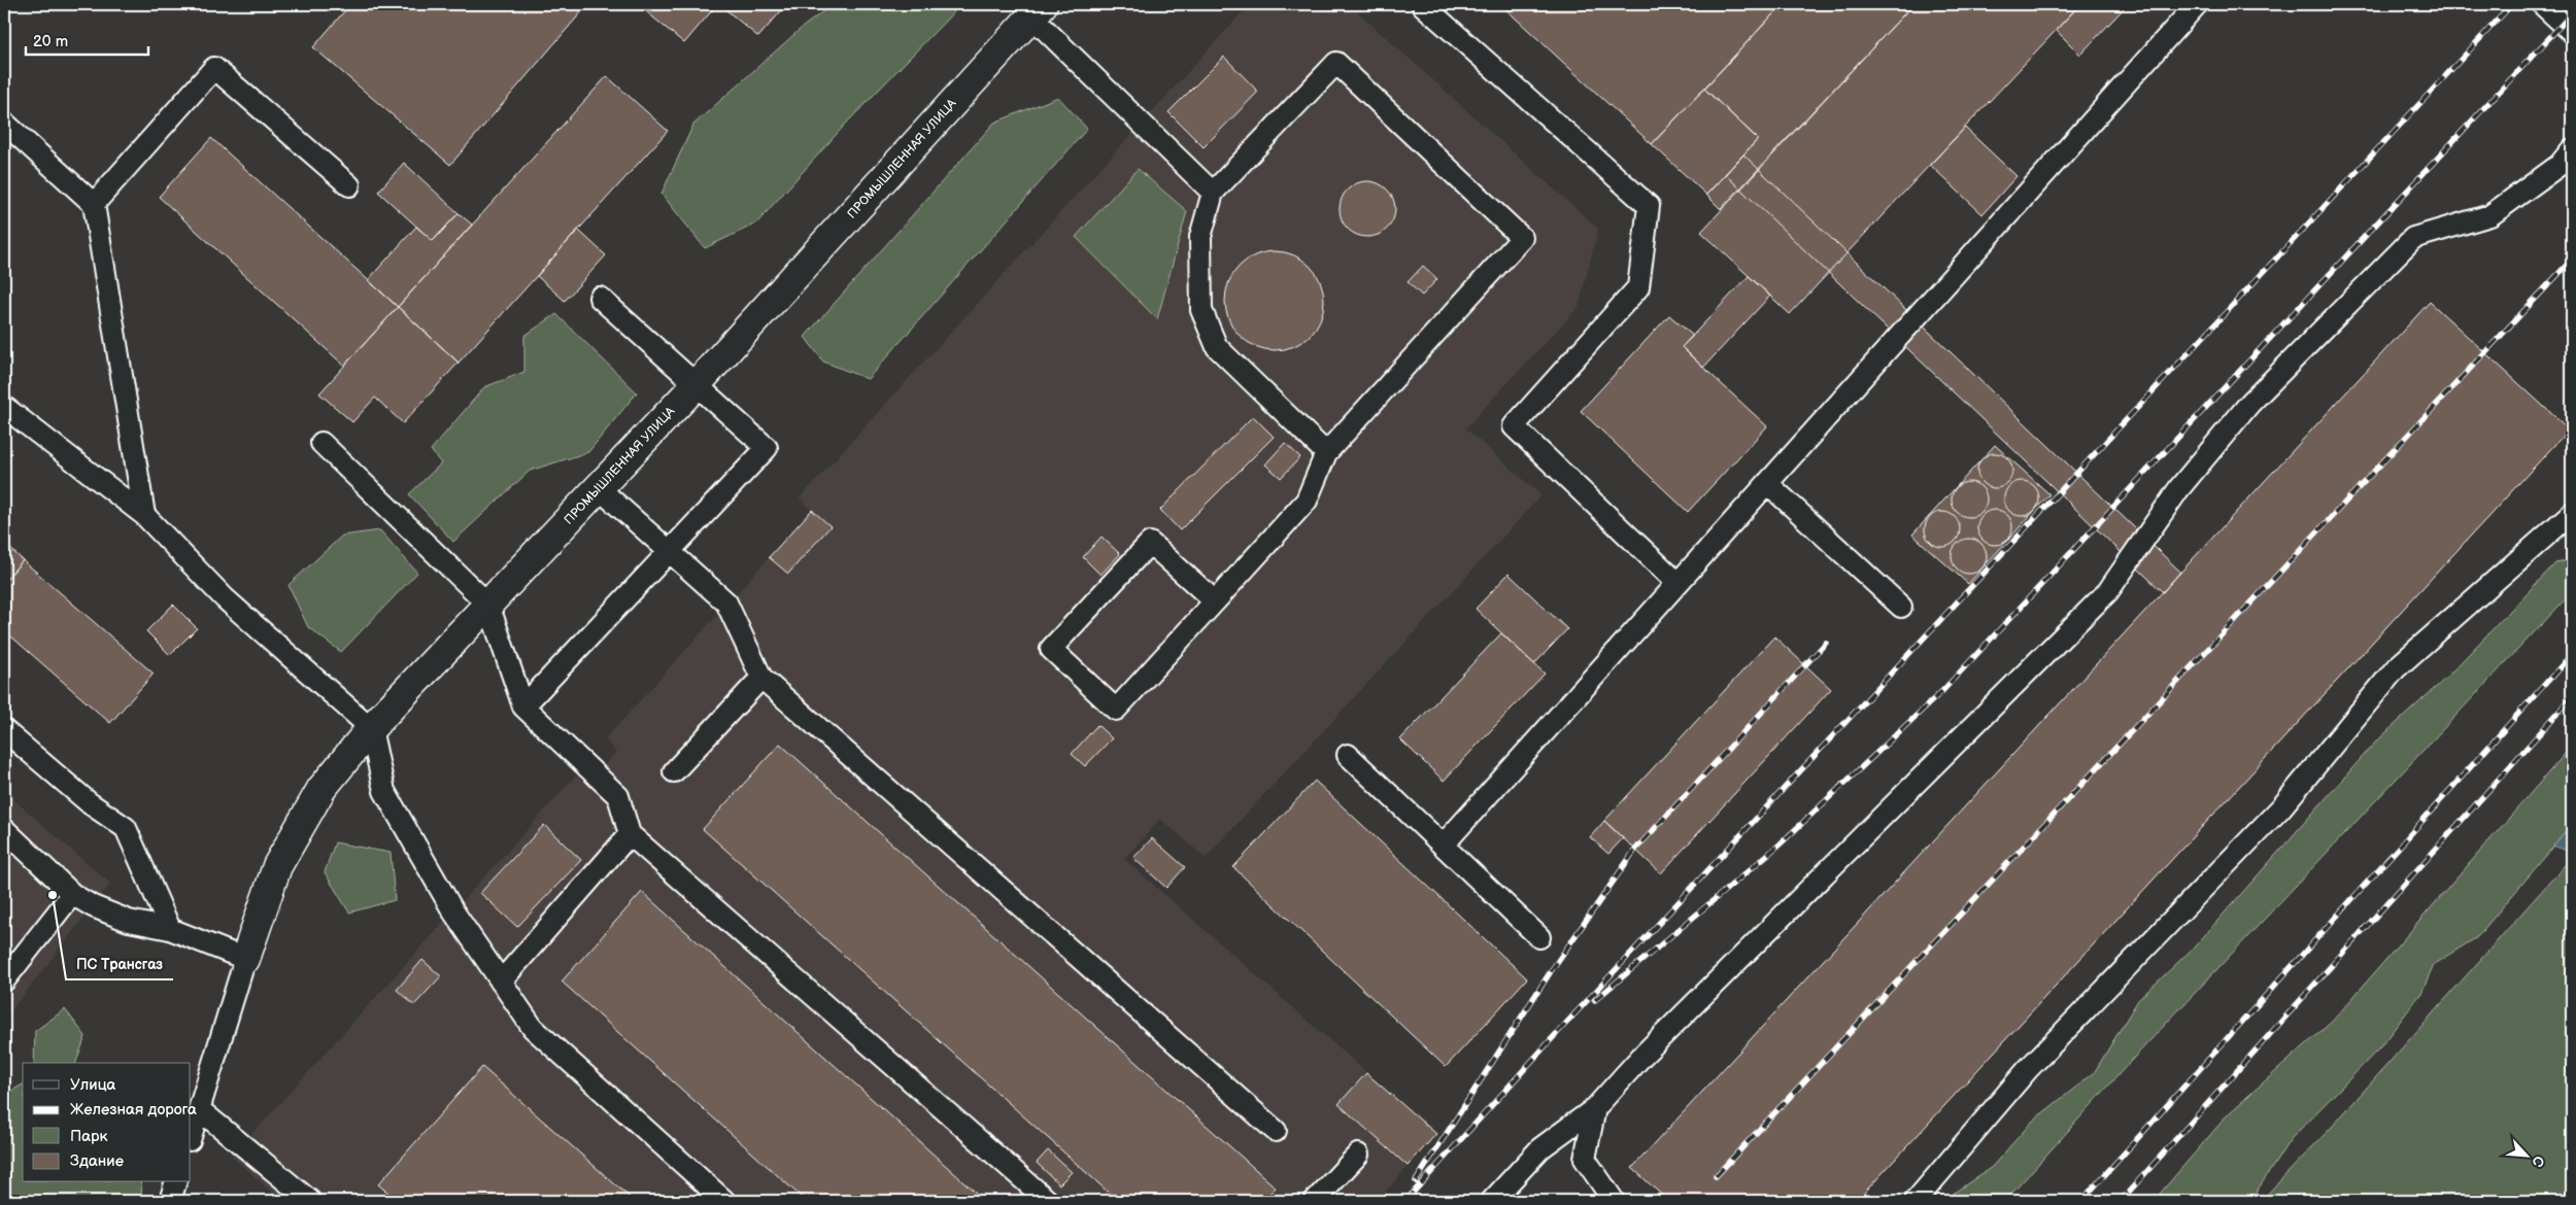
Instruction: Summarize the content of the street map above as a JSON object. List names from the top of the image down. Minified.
{"streets":{"street":["ПРОМЫШЛЕННАЯ УЛИЦА"]},"places":["ПС Трансгаз"],"legend":["Улица","Железная дорога","Парк","Здание"],"scale_bar":"20 m","north":"bottom right"}
